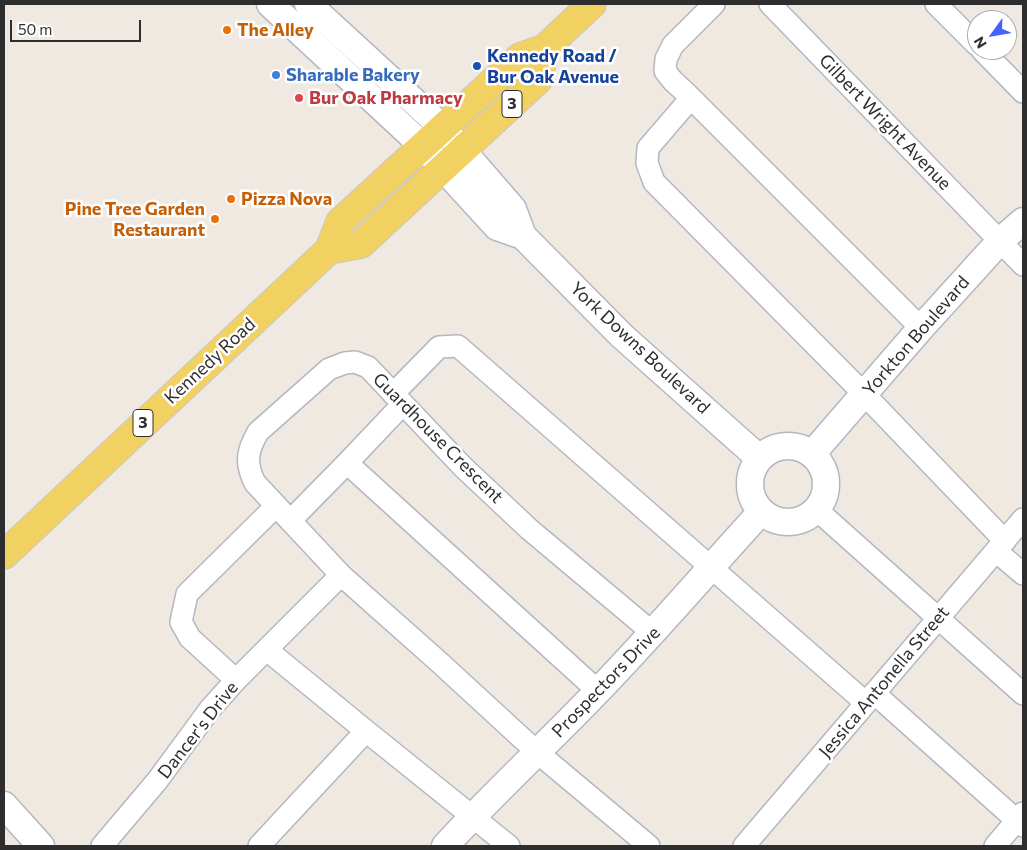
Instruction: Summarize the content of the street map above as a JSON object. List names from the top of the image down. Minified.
{"streets":{"main road":["3","Kennedy Road"],"street":["Gilbert Wright Avenue","Yorkton Boulevard","York Downs Boulevard","Guardhouse Crescent","Prospectors Drive","Jessica Antonella Street","Dancer's Drive"]},"crossings":[["3","York Downs Boulevard"],["3","Kennedy Road"],["Gilbert Wright Avenue","Yorkton Boulevard"],["Yorkton Boulevard","York Downs Boulevard"],["Yorkton Boulevard","Prospectors Drive"],["York Downs Boulevard","Kennedy Road"],["York Downs Boulevard","Prospectors Drive"],["Guardhouse Crescent","Prospectors Drive"],["Guardhouse Crescent","Dancer's Drive"]],"places":["The Alley","Kennedy Road / Bur Oak Avenue","Sharable Bakery","Bur Oak Pharmacy","Pizza Nova","Pine Tree Garden Restaurant"],"scale_bar":"50 m","north":"bottom left"}
